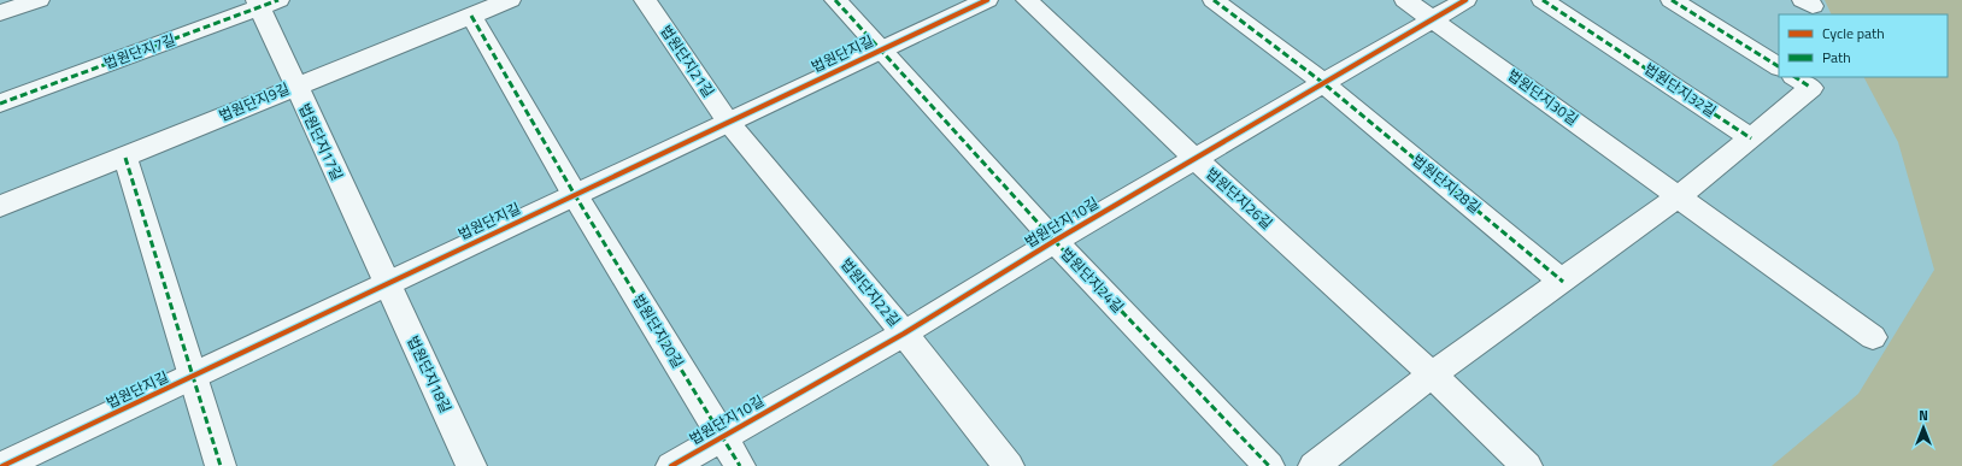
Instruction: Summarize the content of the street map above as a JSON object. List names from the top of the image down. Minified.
{"streets":{"street":["법원단지7길","법원단지길","법원단지21길","법원단지32길","법원단지30길","법원단지9길","법원단지17길","법원단지28길","법원단지26길","법원단지10길","법원단지24길","법원단지22길","법원단지20길","법원단지18길"]},"crossings":[["법원단지7길","법원단지17길"],["법원단지길","법원단지21길"],["법원단지길","법원단지17길"],["법원단지길","법원단지24길"],["법원단지길","법원단지22길"],["법원단지길","법원단지20길"],["법원단지길","법원단지18길"],["법원단지21길","법원단지22길"],["법원단지30길","법원단지10길"],["법원단지9길","법원단지17길"],["법원단지17길","법원단지18길"],["법원단지28길","법원단지10길"],["법원단지26길","법원단지10길"],["법원단지10길","법원단지24길"],["법원단지10길","법원단지22길"],["법원단지10길","법원단지20길"]],"legend":["Cycle path","Path"],"north":"top"}
